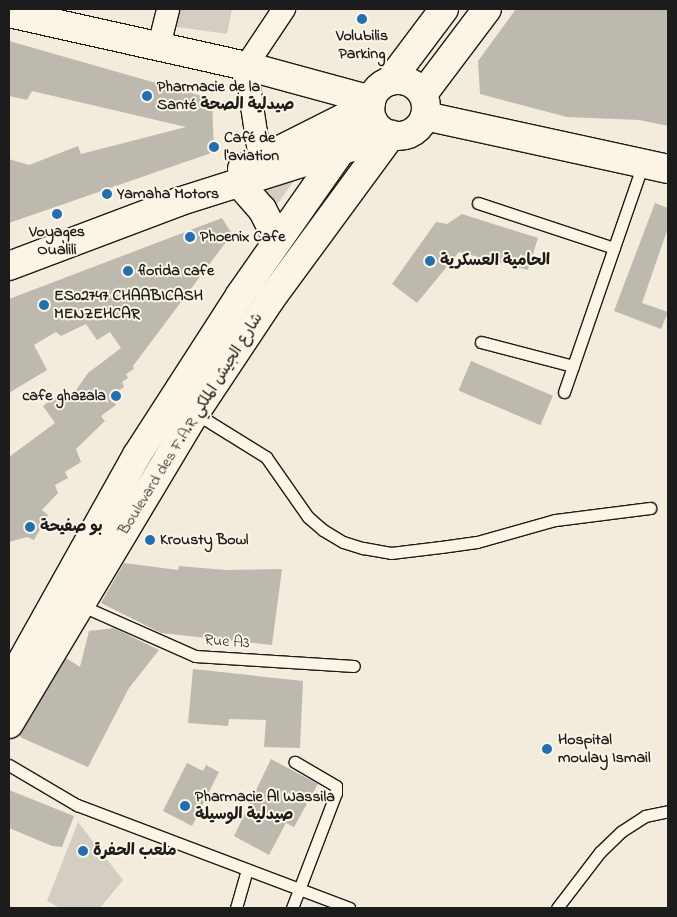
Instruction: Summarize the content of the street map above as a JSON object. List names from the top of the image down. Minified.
{"streets":{"main road":["Boulevard des F.A.R شارع الجيش الملكي"],"lane":["Rue A3"]},"crossings":[["Boulevard des F.A.R شارع الجيش الملكي","Rue A3"]],"places":["Volubilis Parking","Pharmacie de la Santé صيدلية الصحة","Café de l'aviation","Yamaha Motors","Voyages Oualili","Phoenix Cafe","الحامية العسكرية","florida cafe","ES02747 CHAABICASH MENZEHCAR","cafe ghazala","بو صفيحة","Krousty Bowl","Hospital moulay Ismail","Pharmacie Al Wassila صيدلية الوسيلة","ملعب الحفرة"]}
